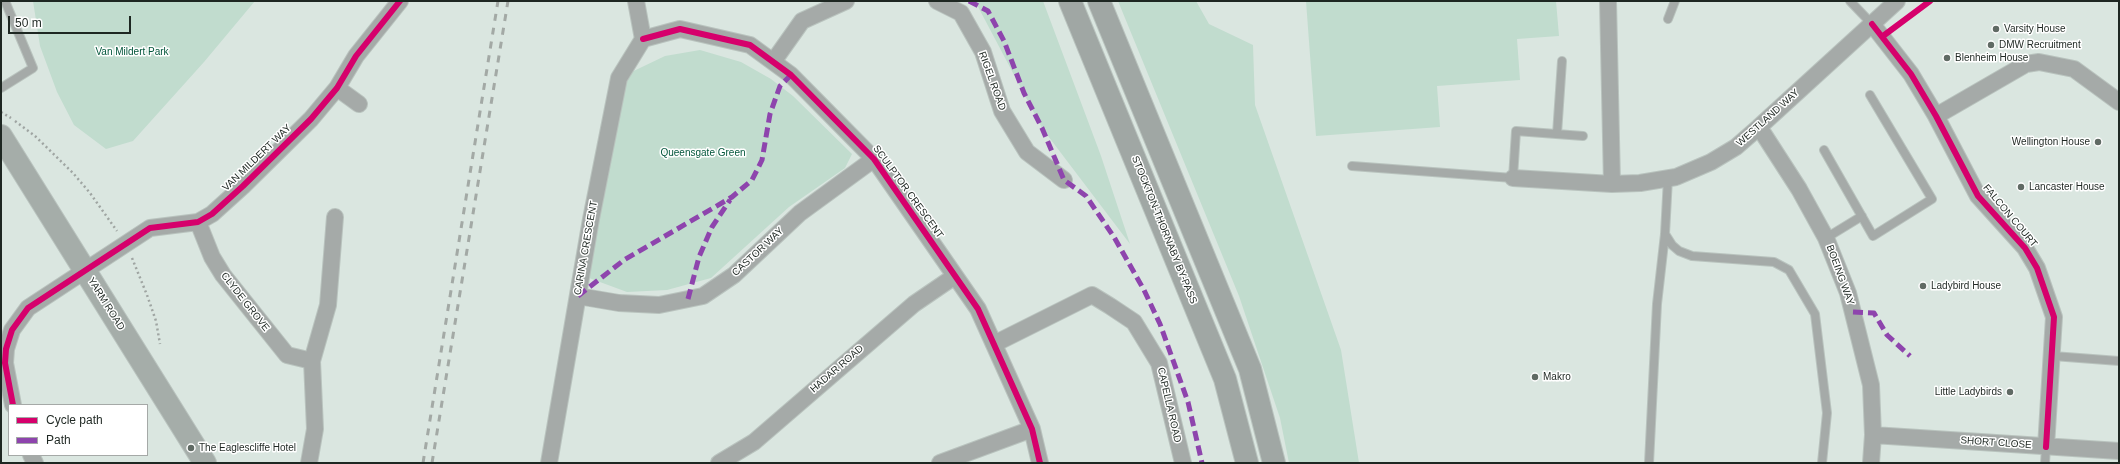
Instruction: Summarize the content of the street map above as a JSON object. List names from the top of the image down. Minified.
{"streets":{"highway":["STOCKTON-THORNABY BY-PASS"],"main road":["YARM ROAD"],"street":["RIGEL ROAD","WESTLAND WAY","VAN MILDERT WAY","SCULPTOR CRESCENT","FALCON COURT","CARINA CRESCENT","CASTOR WAY","BOEING WAY","CLYDE GROVE","HADAR ROAD","CAPELLA ROAD","SHORT CLOSE"]},"crossings":[["WESTLAND WAY","FALCON COURT"],["WESTLAND WAY","BOEING WAY"],["VAN MILDERT WAY","CLYDE GROVE"],["VAN MILDERT WAY","YARM ROAD"],["SCULPTOR CRESCENT","CARINA CRESCENT"],["SCULPTOR CRESCENT","CASTOR WAY"],["SCULPTOR CRESCENT","HADAR ROAD"],["SCULPTOR CRESCENT","CAPELLA ROAD"],["FALCON COURT","SHORT CLOSE"],["CARINA CRESCENT","CASTOR WAY"],["BOEING WAY","SHORT CLOSE"]],"parks":["Van Mildert Park","Queensgate Green"],"places":["Varsity House","DMW Recruitment","Blenheim House","Wellington House","Lancaster House","Ladybird House","Makro","Little Ladybirds","The Eaglescliffe Hotel"],"legend":["Cycle path","Path"],"scale_bar":"50 m"}
